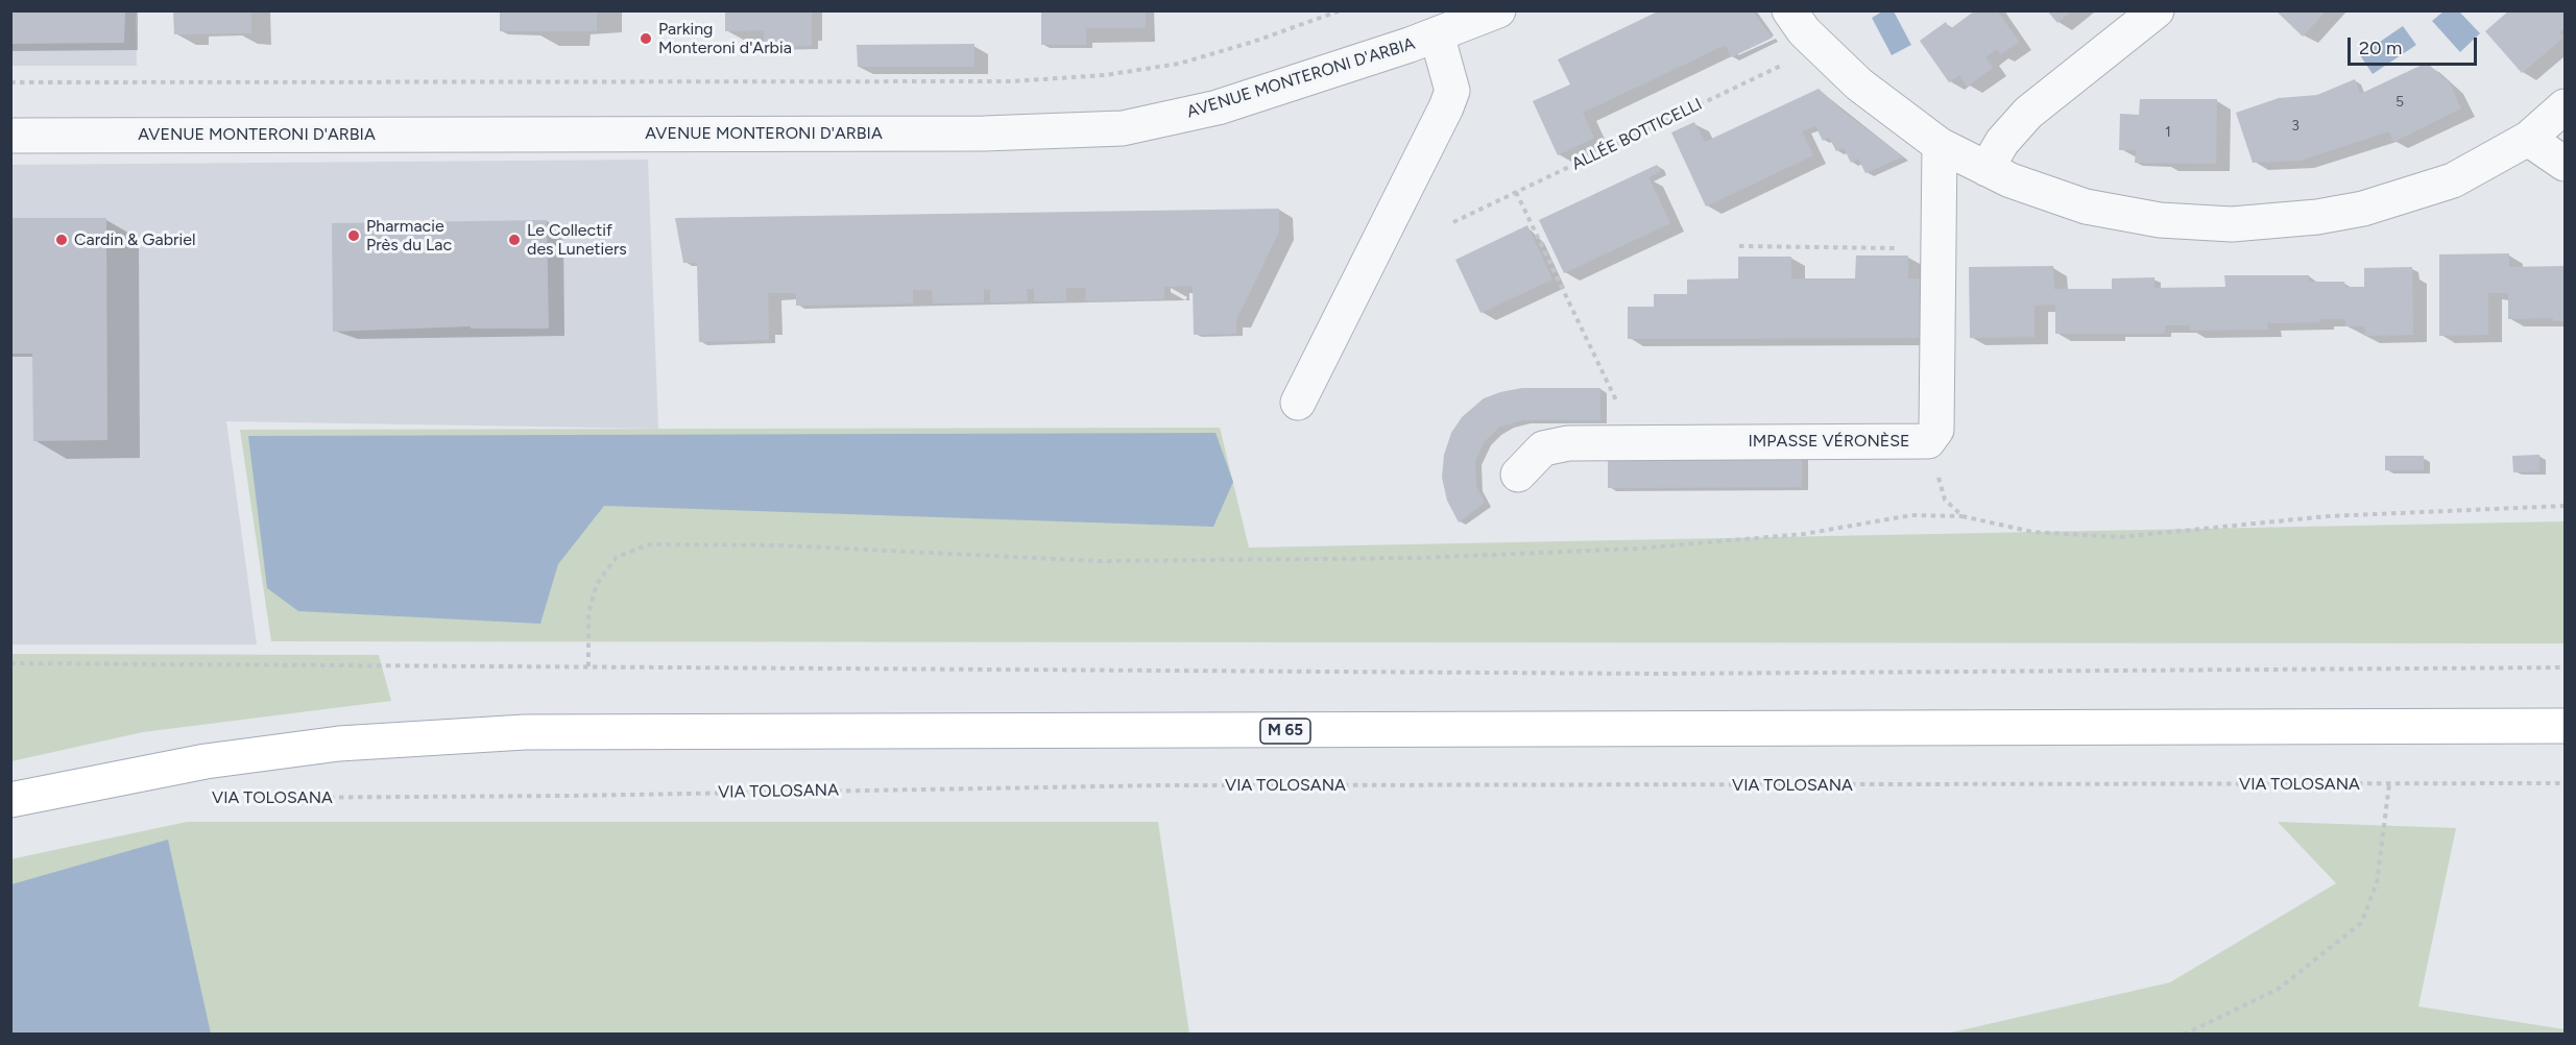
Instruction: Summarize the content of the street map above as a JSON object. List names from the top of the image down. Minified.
{"streets":{"main road":["M 65"],"street":["AVENUE MONTERONI D'ARBIA","IMPASSE VÉRONÈSE"],"path":["ALLÉE BOTTICELLI","VIA TOLOSANA"]},"places":["Parking Monteroni d'Arbia","Pharmacie Près du Lac","Cardin & Gabriel","Le Collectif des Lunetiers"],"house_numbers":["5","3","1"],"scale_bar":"20 m"}
